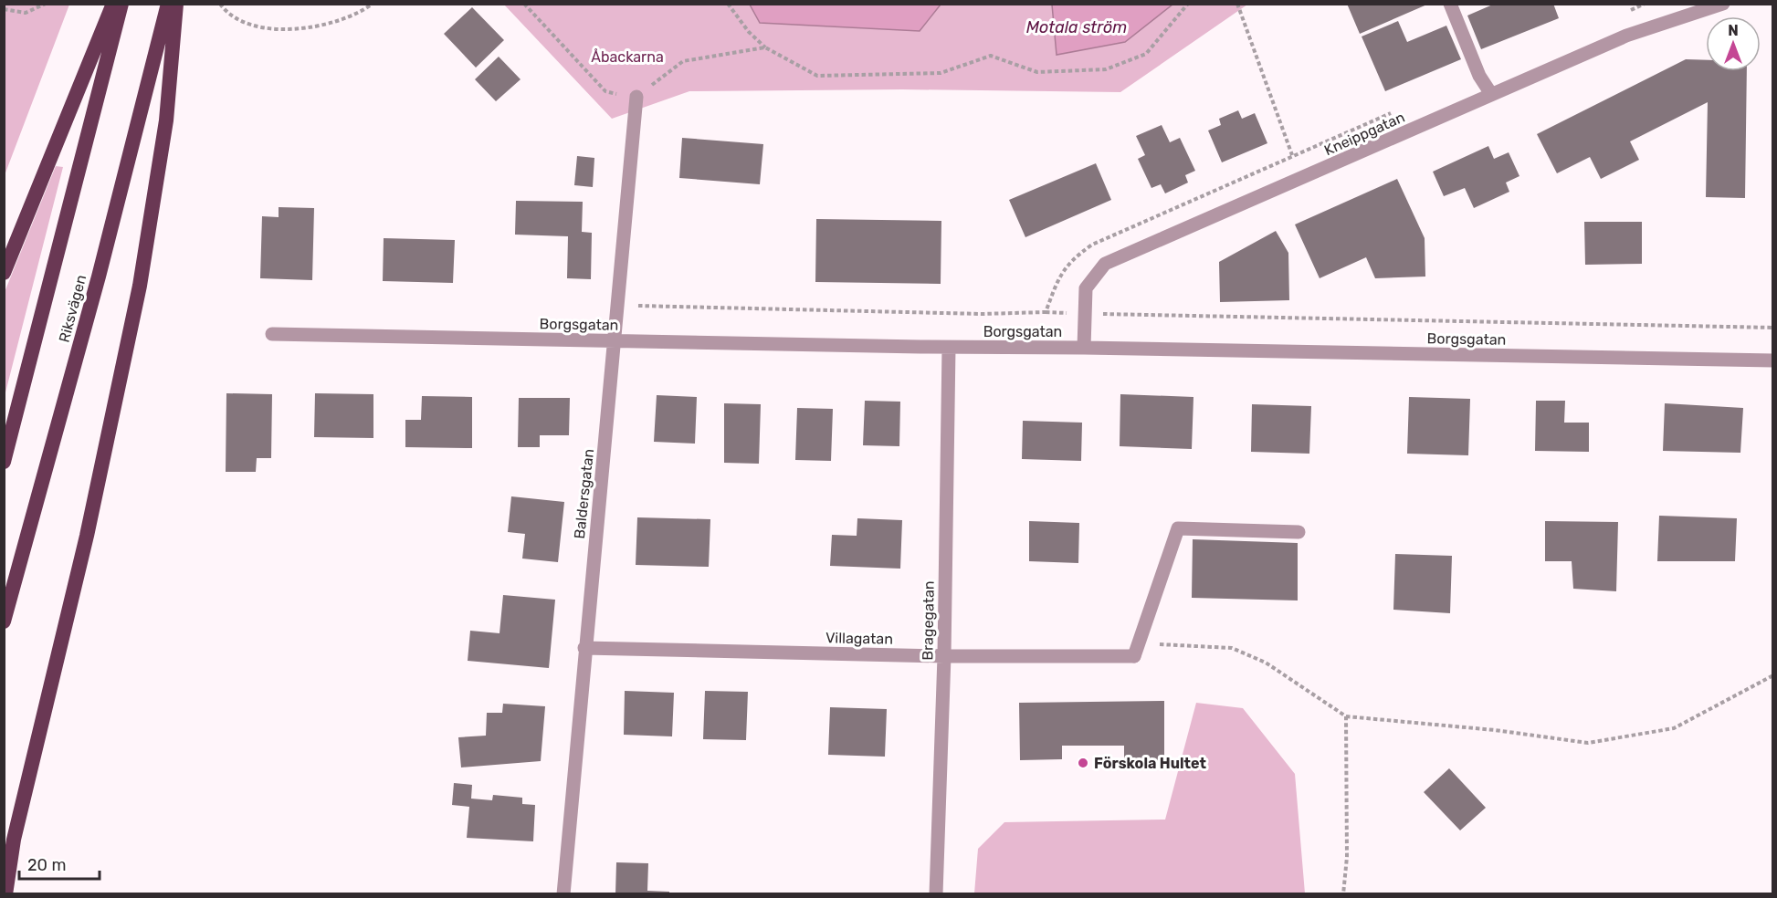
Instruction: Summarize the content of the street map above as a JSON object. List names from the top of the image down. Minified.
{"streets":{"highway":["Riksvägen"],"street":["Kneippgatan","Borgsgatan","Baldersgatan","Bragegatan","Villagatan"]},"crossings":[["Kneippgatan","Borgsgatan"],["Borgsgatan","Baldersgatan"],["Borgsgatan","Bragegatan"],["Baldersgatan","Villagatan"],["Bragegatan","Villagatan"]],"water":["Motala ström"],"parks":["Åbackarna"],"places":["Förskola Hultet"],"scale_bar":"20 m","north":"top"}
